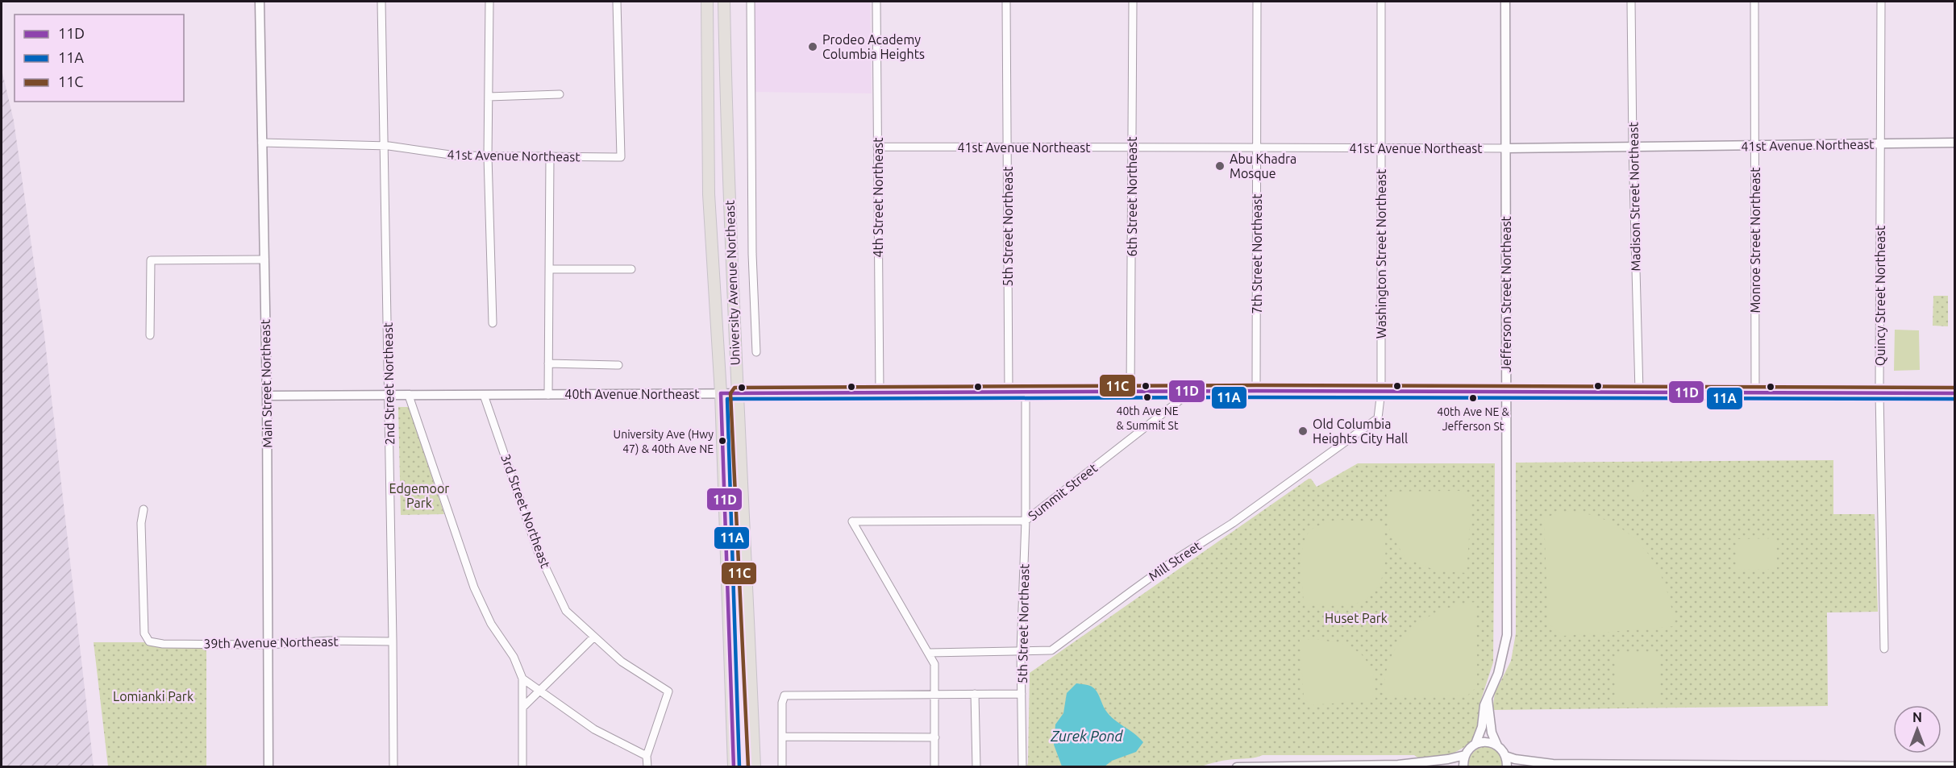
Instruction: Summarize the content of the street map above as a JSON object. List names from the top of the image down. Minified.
{"streets":{"main road":["University Avenue Northeast"],"street":["41st Avenue Northeast","6th Street Northeast","Madison Street Northeast","4th Street Northeast","5th Street Northeast","Monroe Street Northeast","7th Street Northeast","Washington Street Northeast","Jefferson Street Northeast","Quincy Street Northeast","Main Street Northeast","2nd Street Northeast","40th Avenue Northeast","Summit Street","3rd Street Northeast","Mill Street","39th Avenue Northeast"]},"crossings":[["41st Avenue Northeast","6th Street Northeast"],["41st Avenue Northeast","Madison Street Northeast"],["41st Avenue Northeast","4th Street Northeast"],["41st Avenue Northeast","5th Street Northeast"],["41st Avenue Northeast","Monroe Street Northeast"],["41st Avenue Northeast","7th Street Northeast"],["41st Avenue Northeast","Washington Street Northeast"],["41st Avenue Northeast","Jefferson Street Northeast"],["41st Avenue Northeast","Quincy Street Northeast"],["41st Avenue Northeast","Main Street Northeast"],["41st Avenue Northeast","2nd Street Northeast"],["6th Street Northeast","40th Avenue Northeast"],["Madison Street Northeast","40th Avenue Northeast"],["4th Street Northeast","40th Avenue Northeast"],["5th Street Northeast","40th Avenue Northeast"],["5th Street Northeast","Summit Street"],["5th Street Northeast","Mill Street"],["Monroe Street Northeast","40th Avenue Northeast"],["7th Street Northeast","40th Avenue Northeast"],["Washington Street Northeast","40th Avenue Northeast"],["Washington Street Northeast","Mill Street"],["University Avenue Northeast","40th Avenue Northeast"],["Jefferson Street Northeast","40th Avenue Northeast"],["Quincy Street Northeast","40th Avenue Northeast"],["Main Street Northeast","40th Avenue Northeast"],["Main Street Northeast","39th Avenue Northeast"],["2nd Street Northeast","40th Avenue Northeast"],["2nd Street Northeast","39th Avenue Northeast"],["40th Avenue Northeast","Summit Street"],["40th Avenue Northeast","3rd Street Northeast"],["40th Avenue Northeast","Mill Street"],["Summit Street","Mill Street"]],"water":["Zurek Pond"],"parks":["Edgemoor Park","Huset Park","Lomianki Park"],"places":["Prodeo Academy Columbia Heights","Abu Khadra Mosque","40th Ave NE & Summit St","40th Ave NE & Jefferson St","Old Columbia Heights City Hall","University Ave (Hwy 47) & 40th Ave NE"],"lines":["transit line 11C","transit line 11D","transit line 11A"],"legend":["11D","11A","11C"],"north":"top"}
